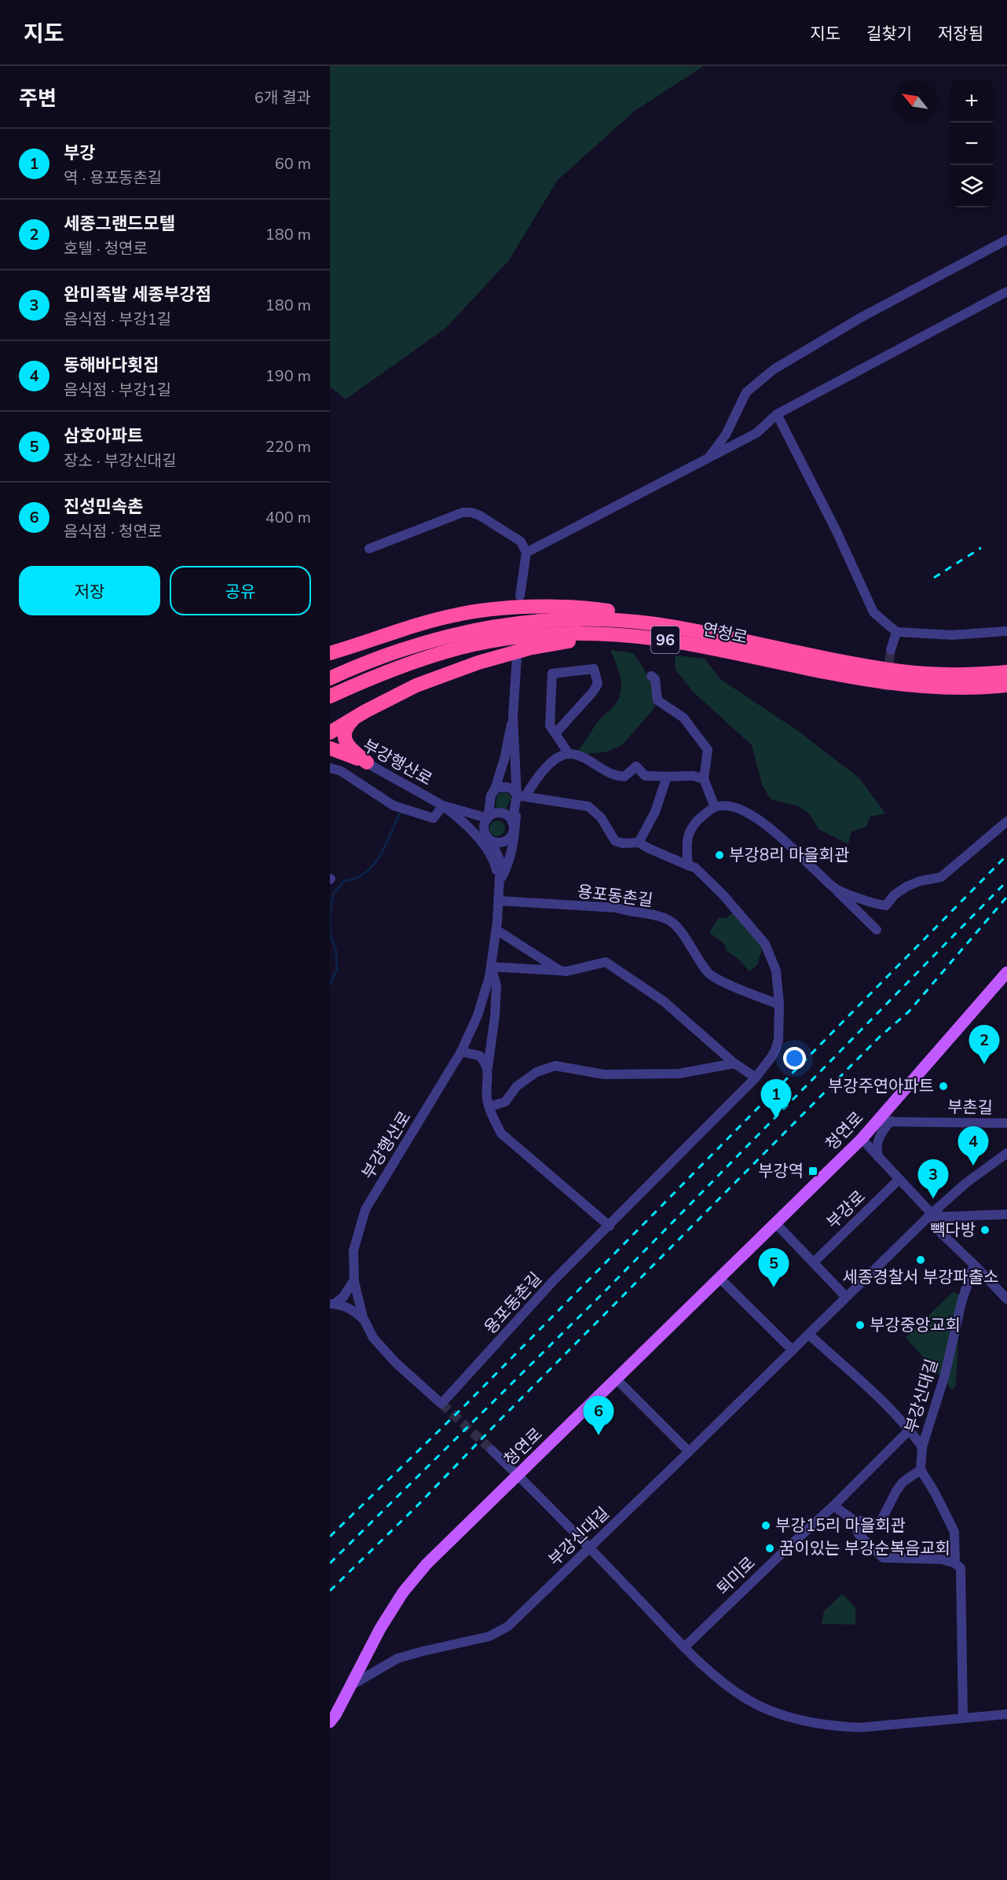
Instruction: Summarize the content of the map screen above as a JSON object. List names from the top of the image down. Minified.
{"streets":{"highway":["연청로","96"],"main road":["청연로"],"street":["부강행산로","용포동촌길","부촌길","부강로","부강신대길","퇴미로"]},"crossings":[["부강행산로","용포동촌길"],["부촌길","청연로"],["청연로","부강신대길"],["부강신대길","퇴미로"]],"places":{"other":["부강8리 마을회관","부강주연아파트","빽다방","세종경찰서 부강파출소","부강중앙교회","부강15리 마을회관","꿈이있는 부강순복음교회"],"transit":["부강역"]},"north":"top left","page":{"header":"지도","nav":["지도","길찾기","저장됨"],"heading":["주변","6개 결과"],"map_buttons":["+","−"],"list":[{"mark":"1","name":"부강","note":"역 · 용포동촌길","value":"60 m"},{"mark":"2","name":"세종그랜드모텔","note":"호텔 · 청연로","value":"180 m"},{"mark":"3","name":"완미족발 세종부강점","note":"음식점 · 부강1길","value":"180 m"},{"mark":"4","name":"동해바다횟집","note":"음식점 · 부강1길","value":"190 m"},{"mark":"5","name":"삼호아파트","note":"장소 · 부강신대길","value":"220 m"},{"mark":"6","name":"진성민속촌","note":"음식점 · 청연로","value":"400 m"}],"buttons":["저장","공유"],"pins":["2","1","4","3","5","6"]}}
